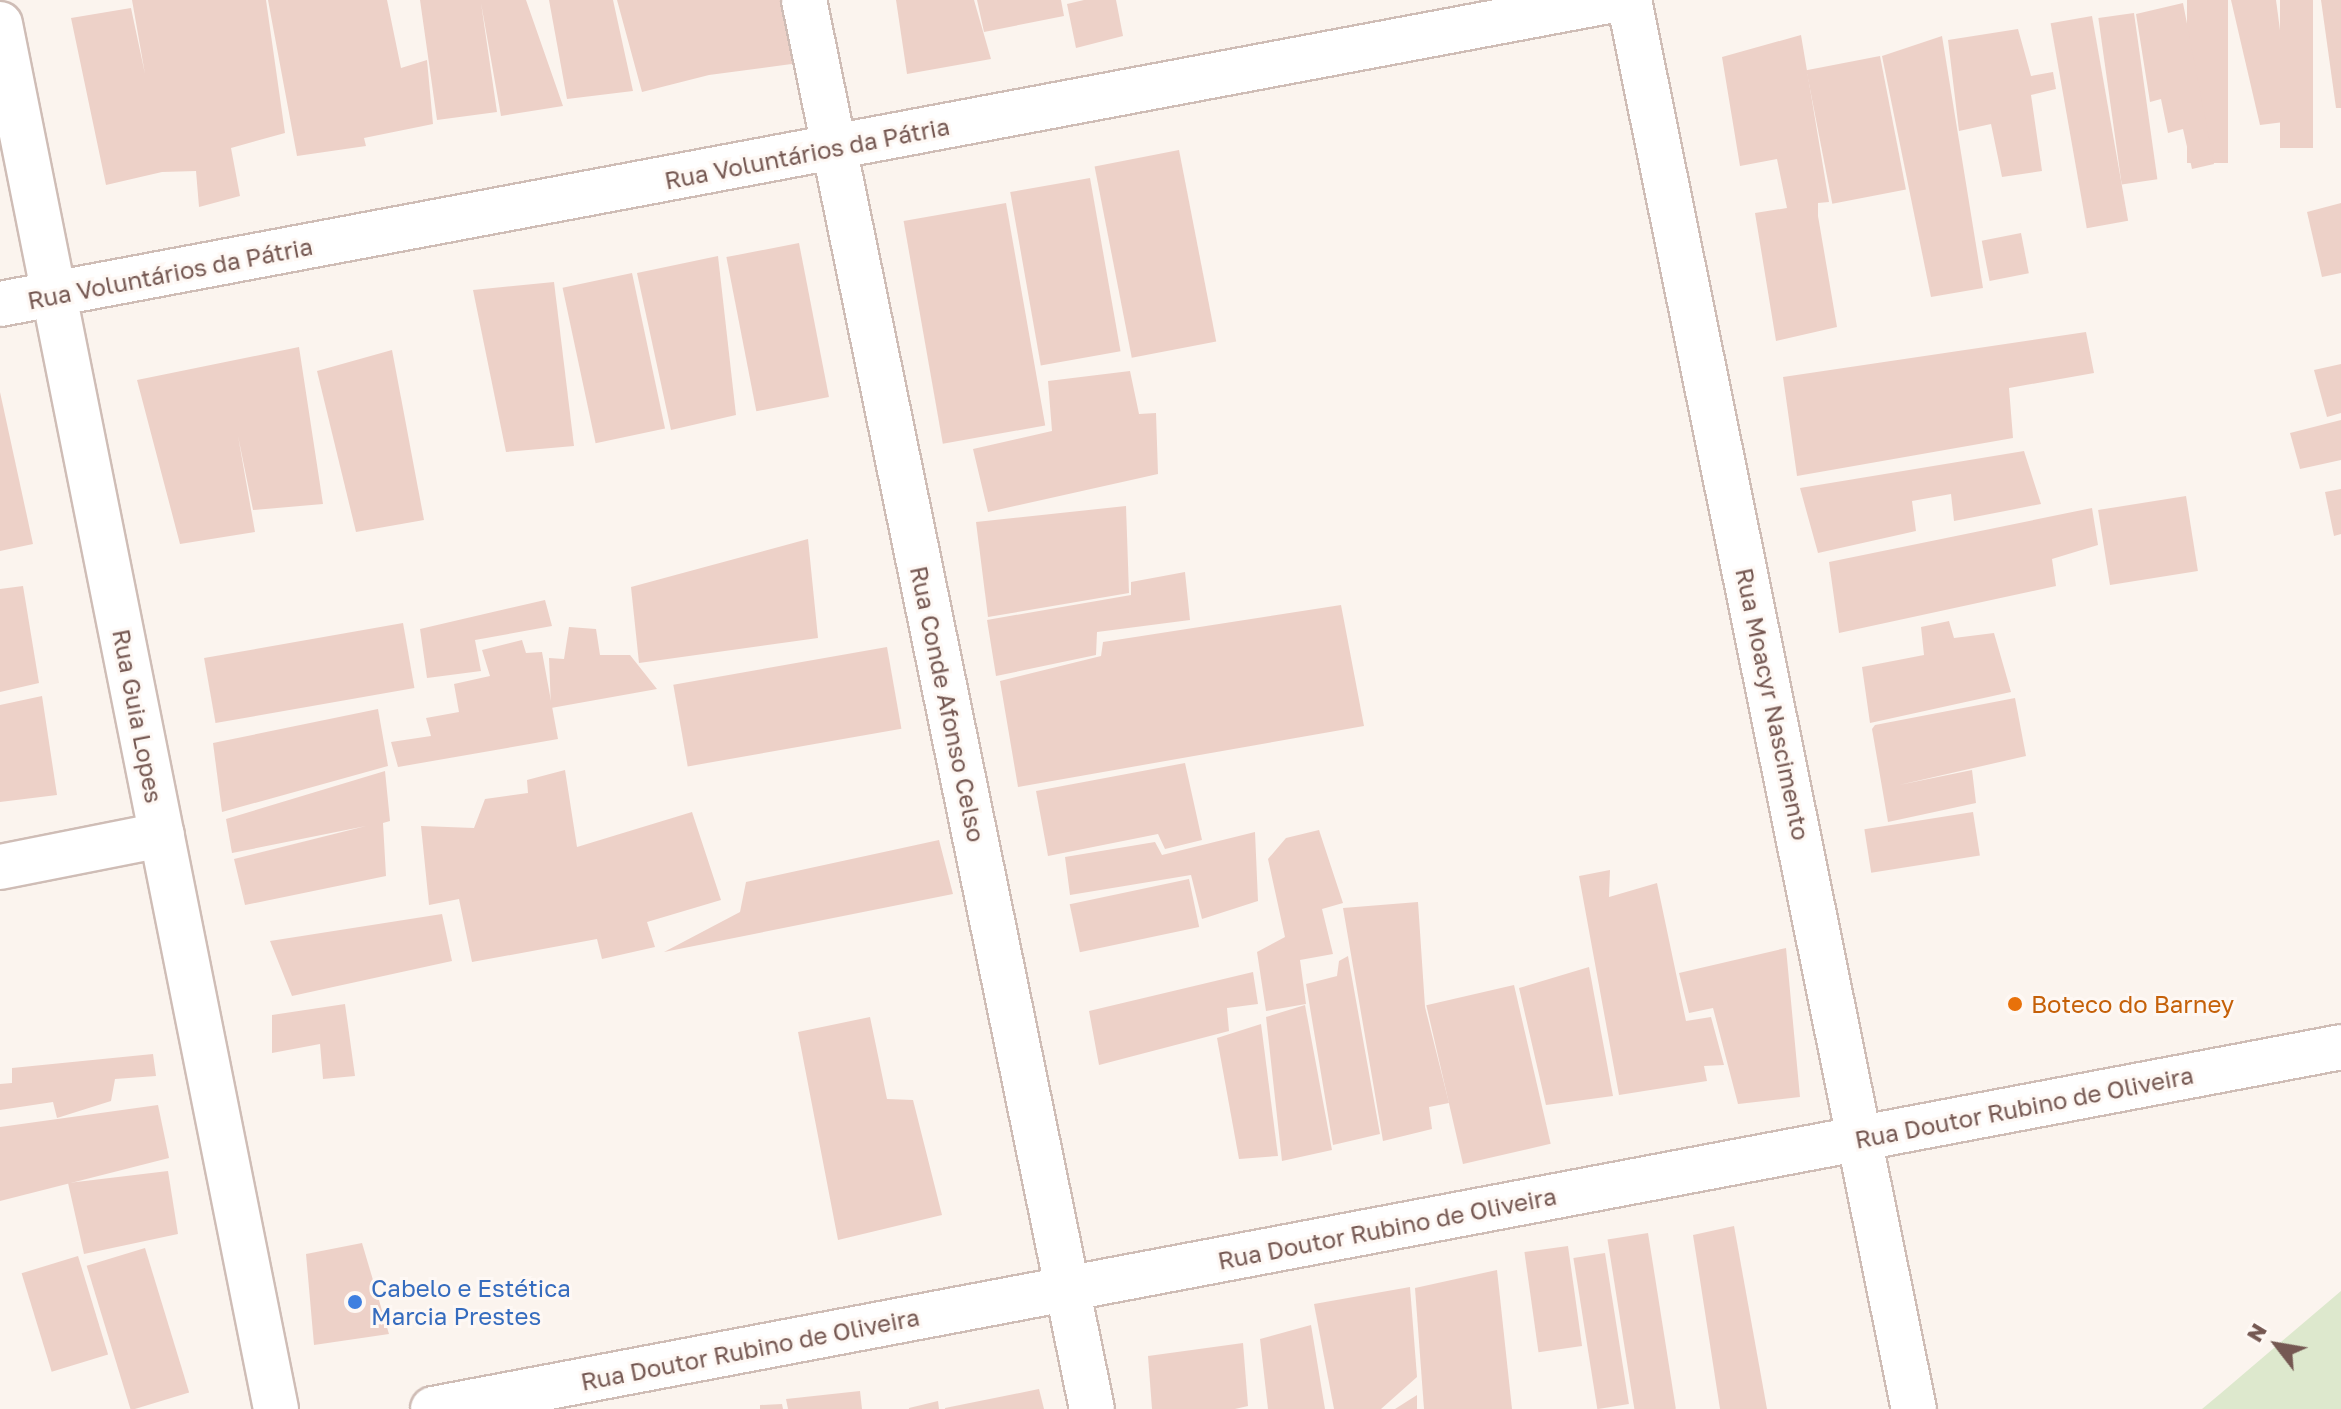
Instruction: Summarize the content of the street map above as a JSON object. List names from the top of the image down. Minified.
{"streets":{"street":["Rua Voluntários da Pátria","Rua Conde Afonso Celso","Rua Moacyr Nascimento","Rua Guia Lopes","Rua Doutor Rubino de Oliveira"]},"crossings":[["Rua Voluntários da Pátria","Rua Conde Afonso Celso"],["Rua Voluntários da Pátria","Rua Guia Lopes"],["Rua Conde Afonso Celso","Rua Doutor Rubino de Oliveira"],["Rua Moacyr Nascimento","Rua Doutor Rubino de Oliveira"]],"places":["Boteco do Barney","Cabelo e Estética Marcia Prestes"],"north":"top left"}
